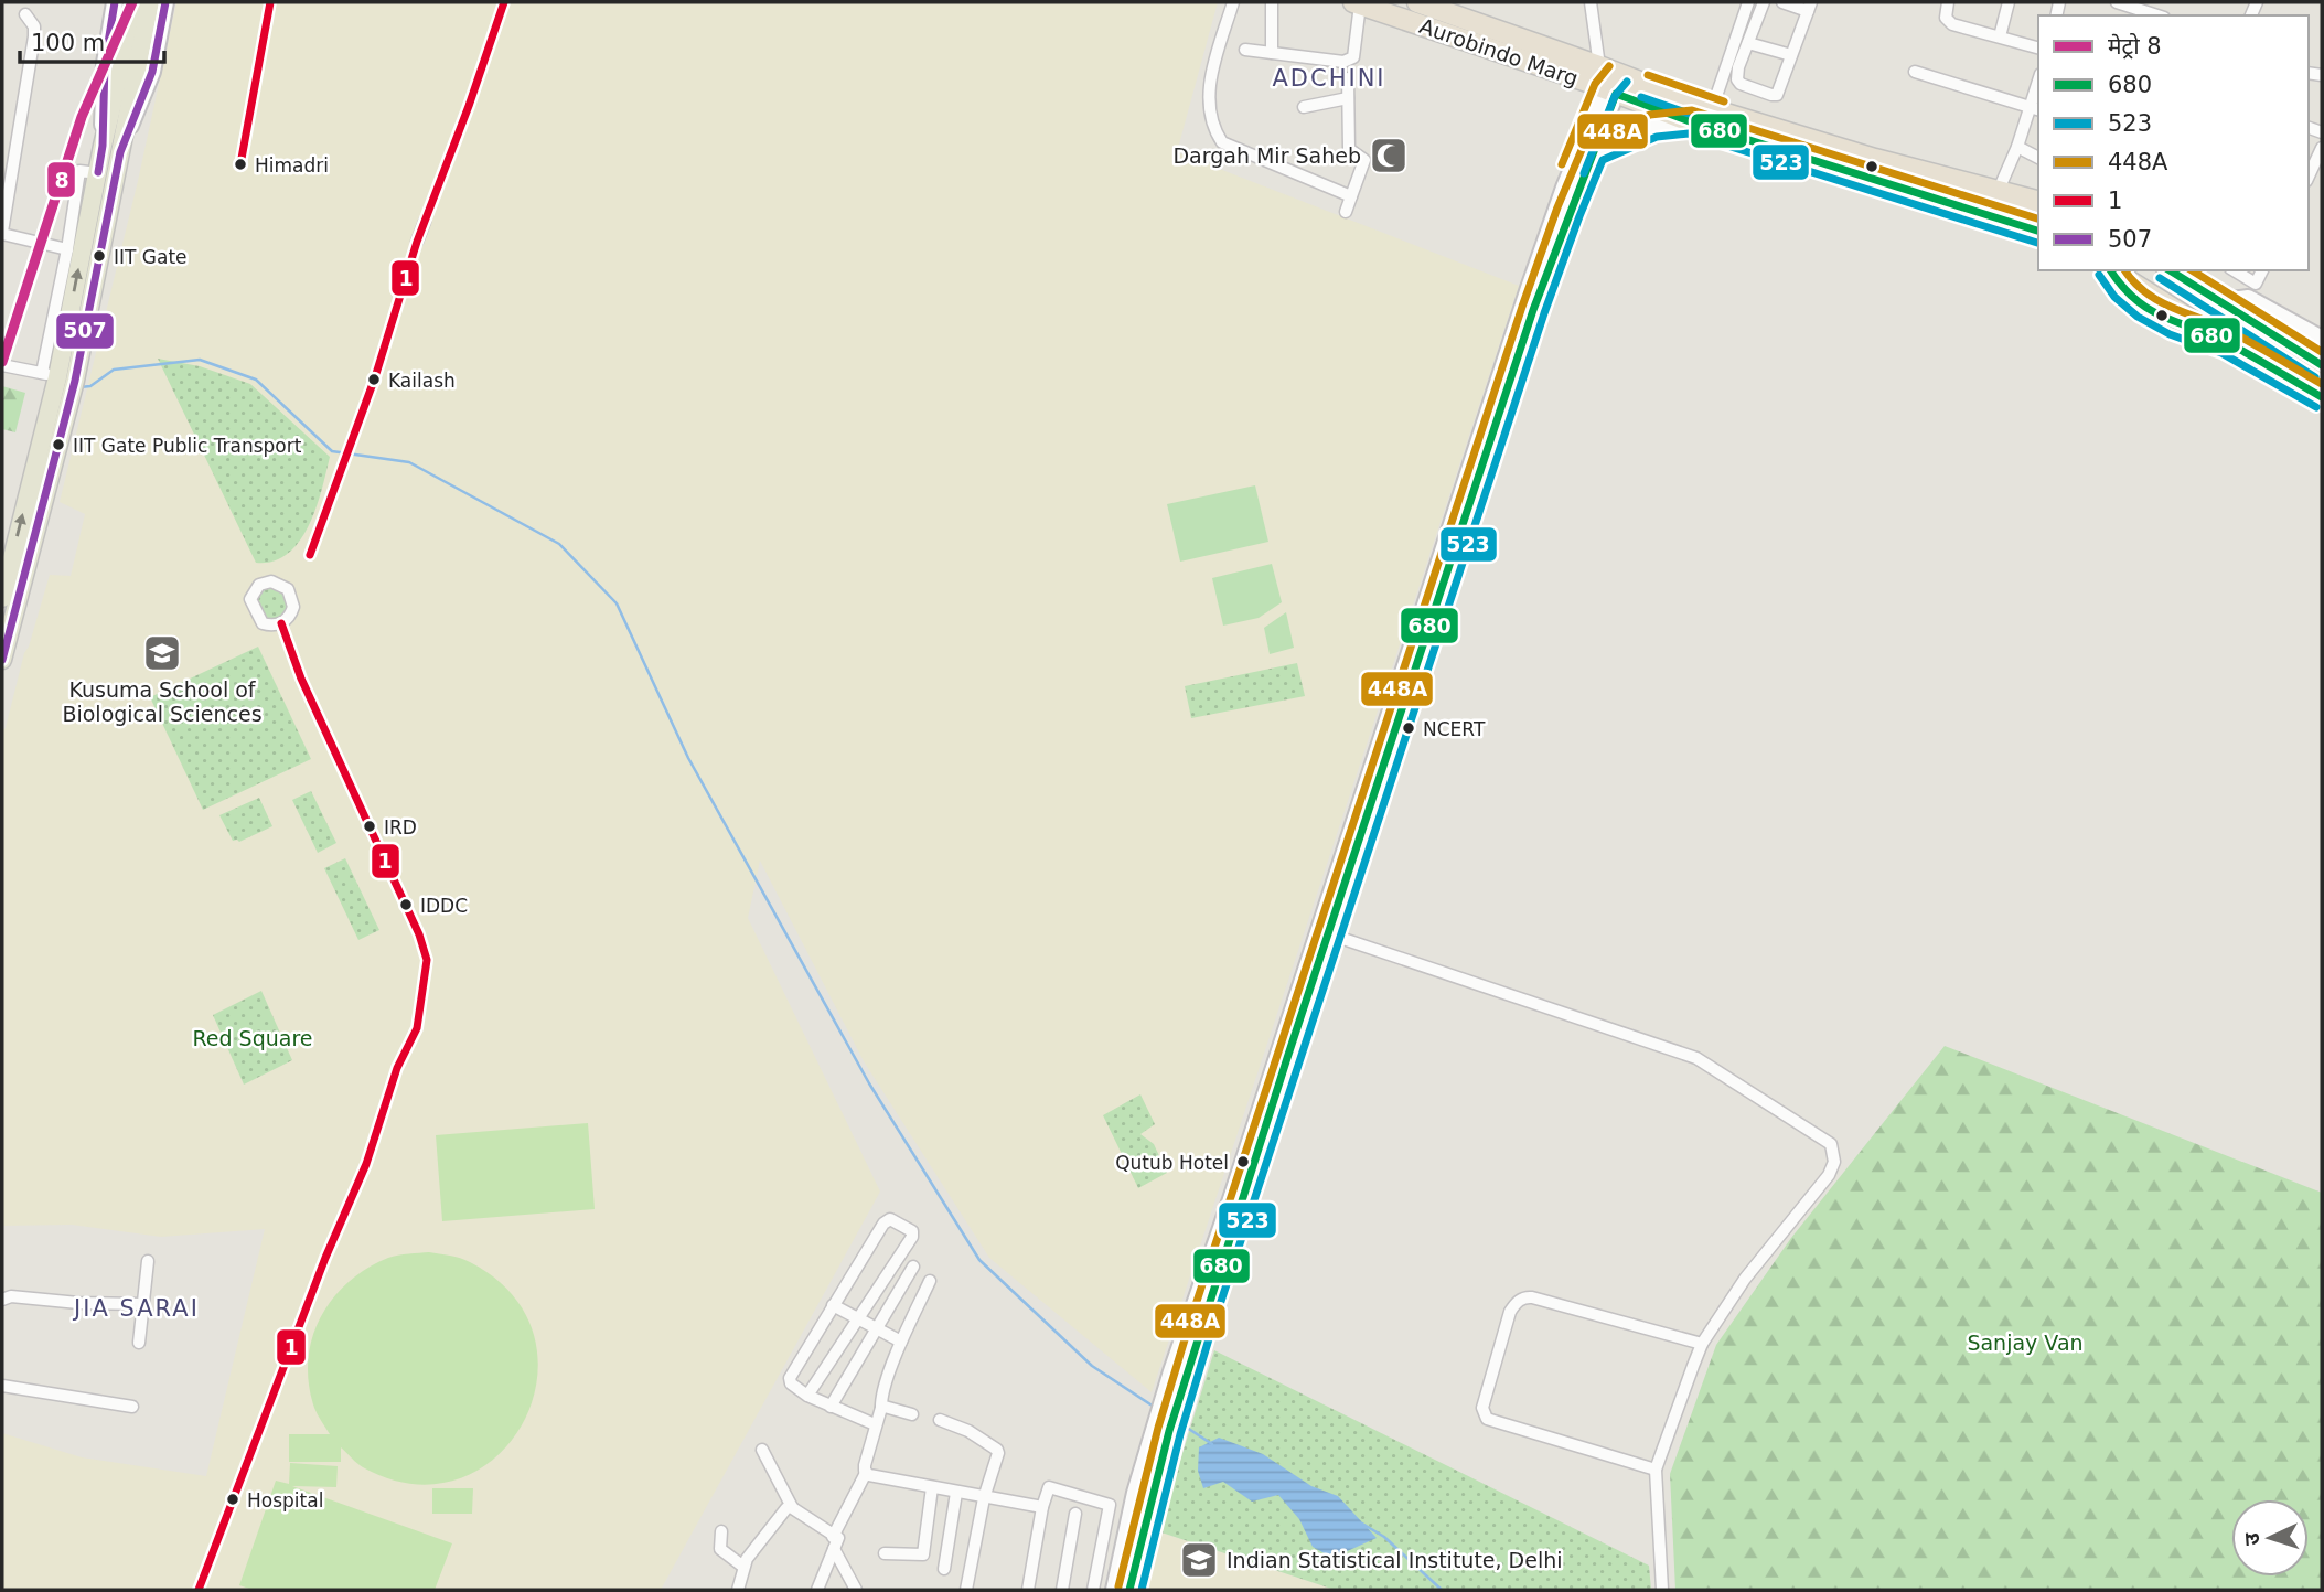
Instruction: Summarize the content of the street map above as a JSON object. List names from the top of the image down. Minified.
{"streets":{"highway":["Aurobindo Marg"]},"districts":["ADCHINI","JIA SARAI"],"parks":["Red Square","Sanjay Van"],"places":{"mosque":["Dargah Mir Saheb"],"other":["Himadri","IIT Gate","Kailash","IIT Gate Public Transport","NCERT","IRD","IDDC","Qutub Hotel","Hospital"],"school or university":["Kusuma School of Biological Sciences","Indian Statistical Institute, Delhi"]},"lines":["metro line 8","transit line 1","transit line 507","transit line 448A","transit line 523","transit line 680"],"legend":["मेट्रो 8","680","523","448A","1","507"],"scale_bar":"100 m","north":"left"}
